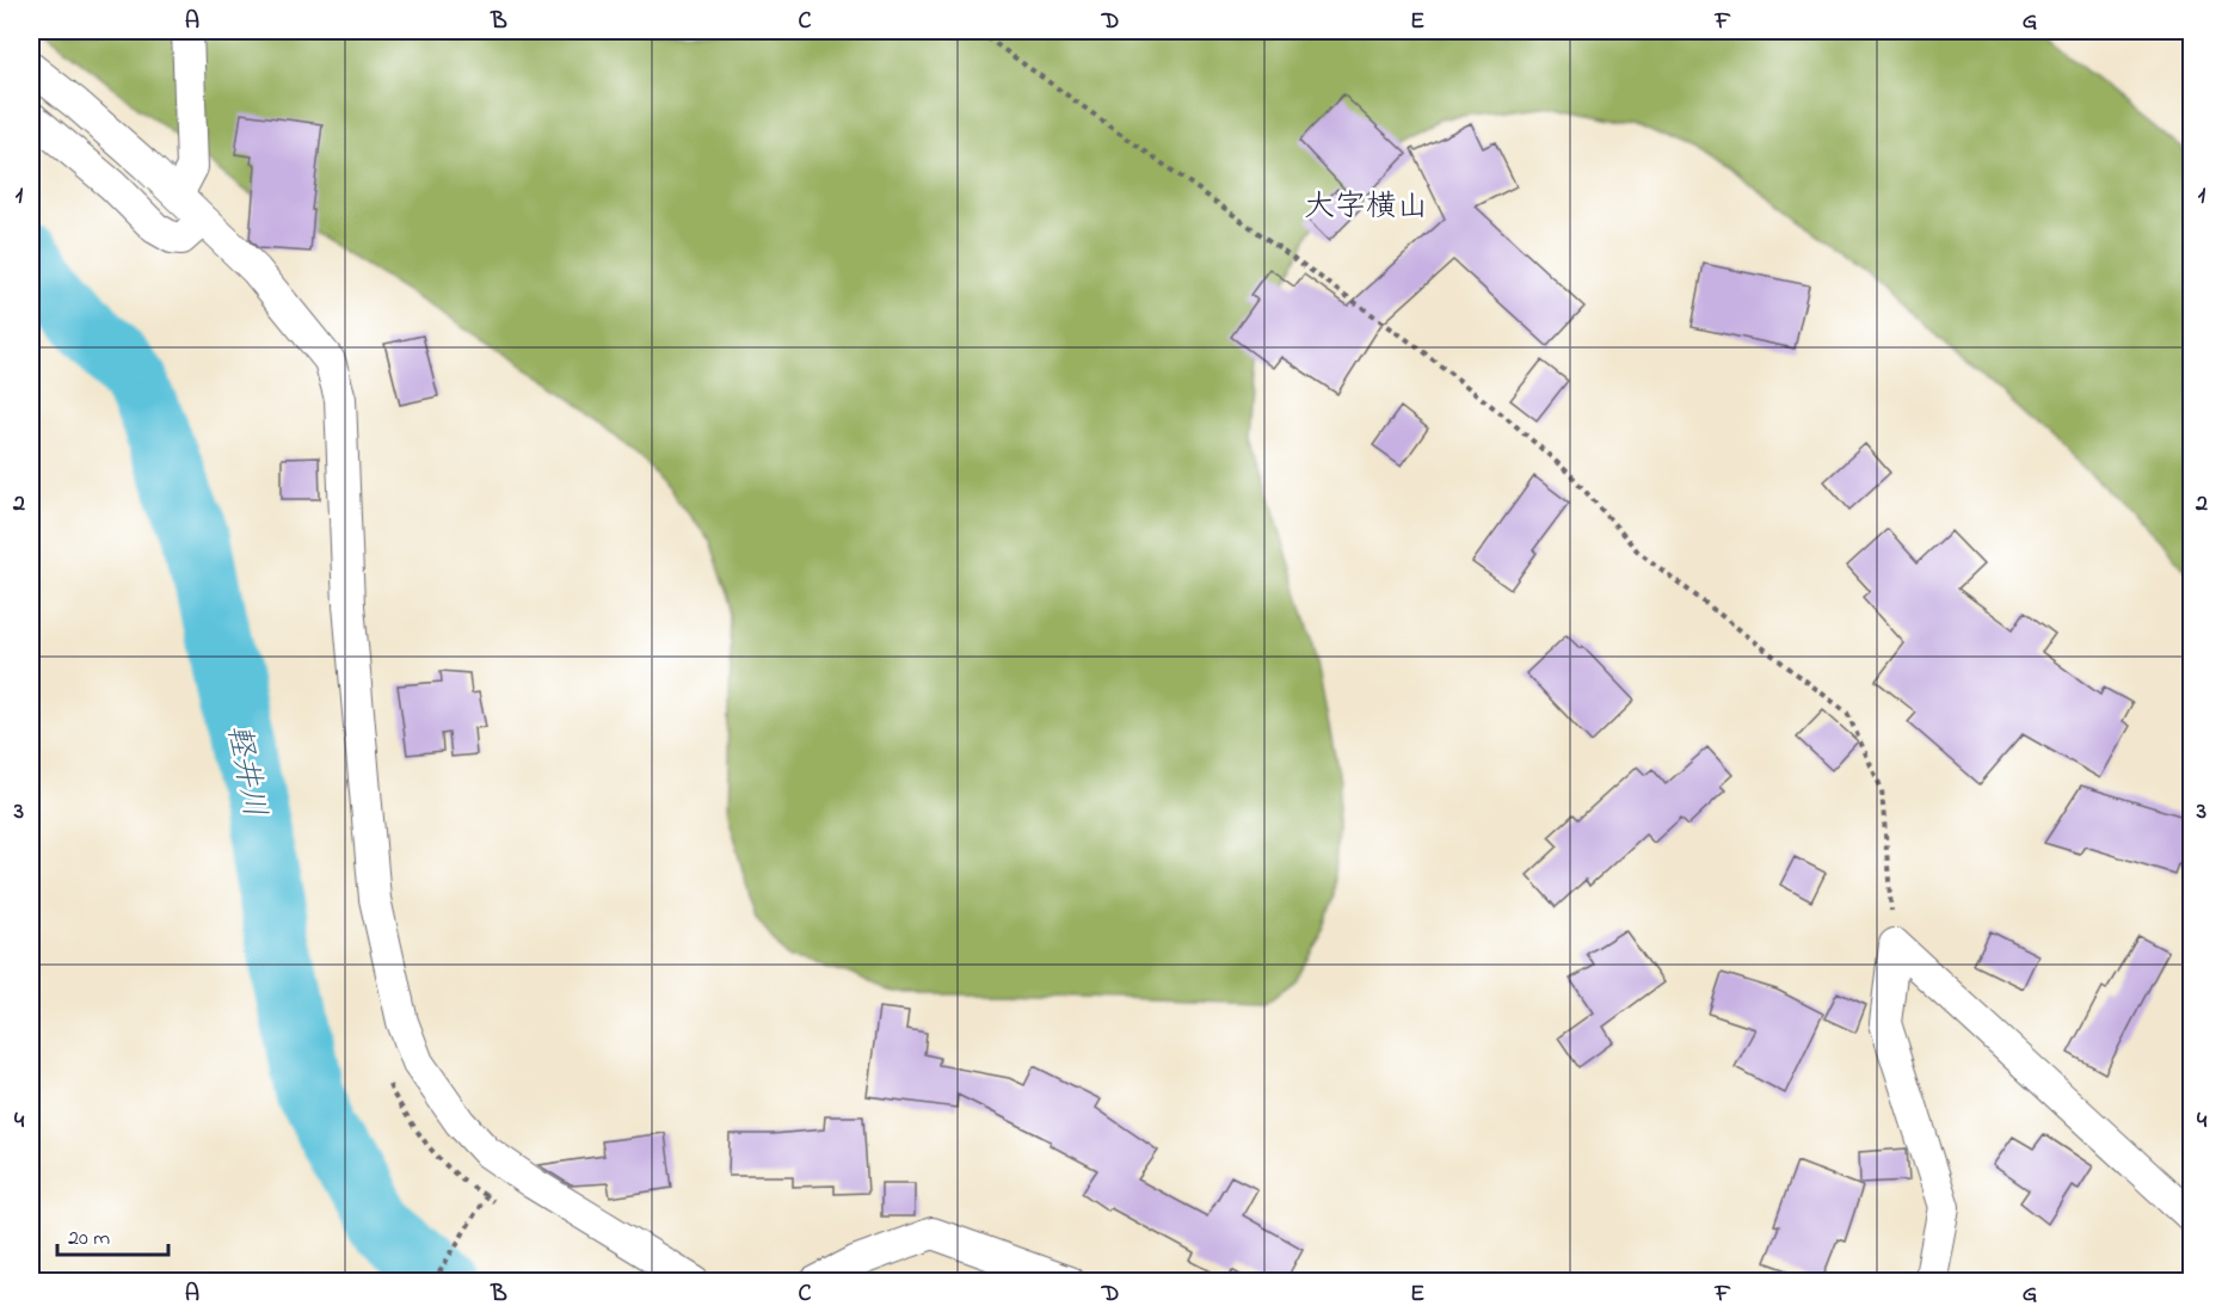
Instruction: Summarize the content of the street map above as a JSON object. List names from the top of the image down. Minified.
{"districts":["大字横山"],"water":["軽井川"],"scale_bar":"20 m","grid":{"columns":["A","B","C","D","E","F","G"],"rows":["1","2","3","4"]}}
